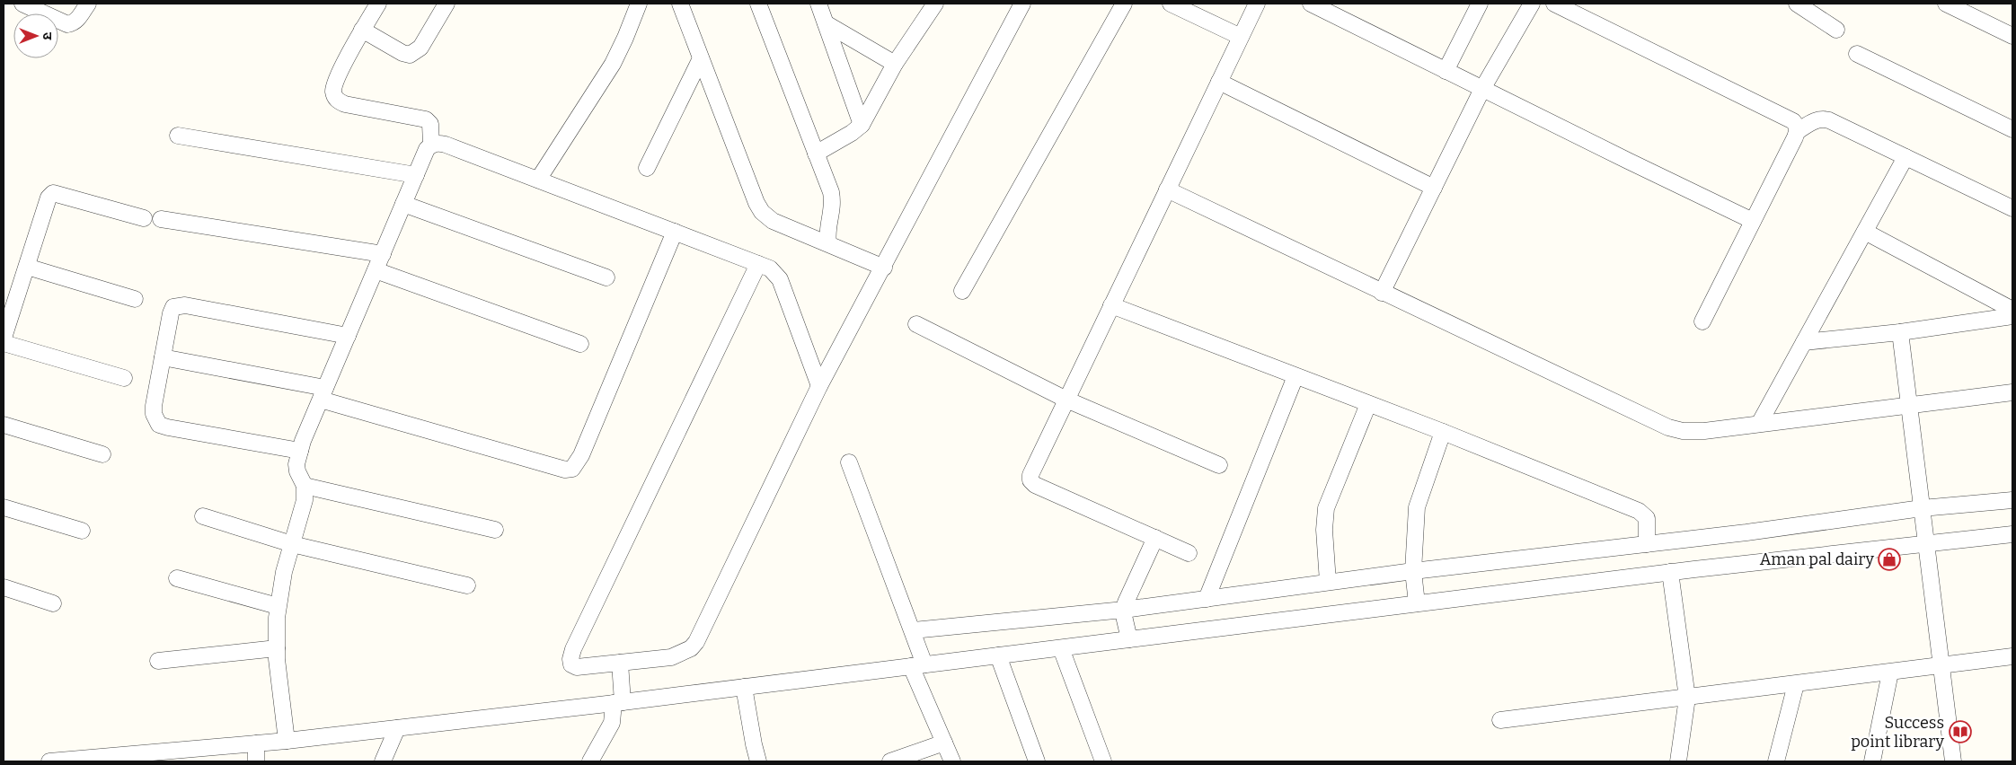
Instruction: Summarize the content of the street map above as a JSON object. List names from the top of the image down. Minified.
{"places":{"shop":["Aman pal dairy"],"library":["Success point library"]},"north":"right"}
